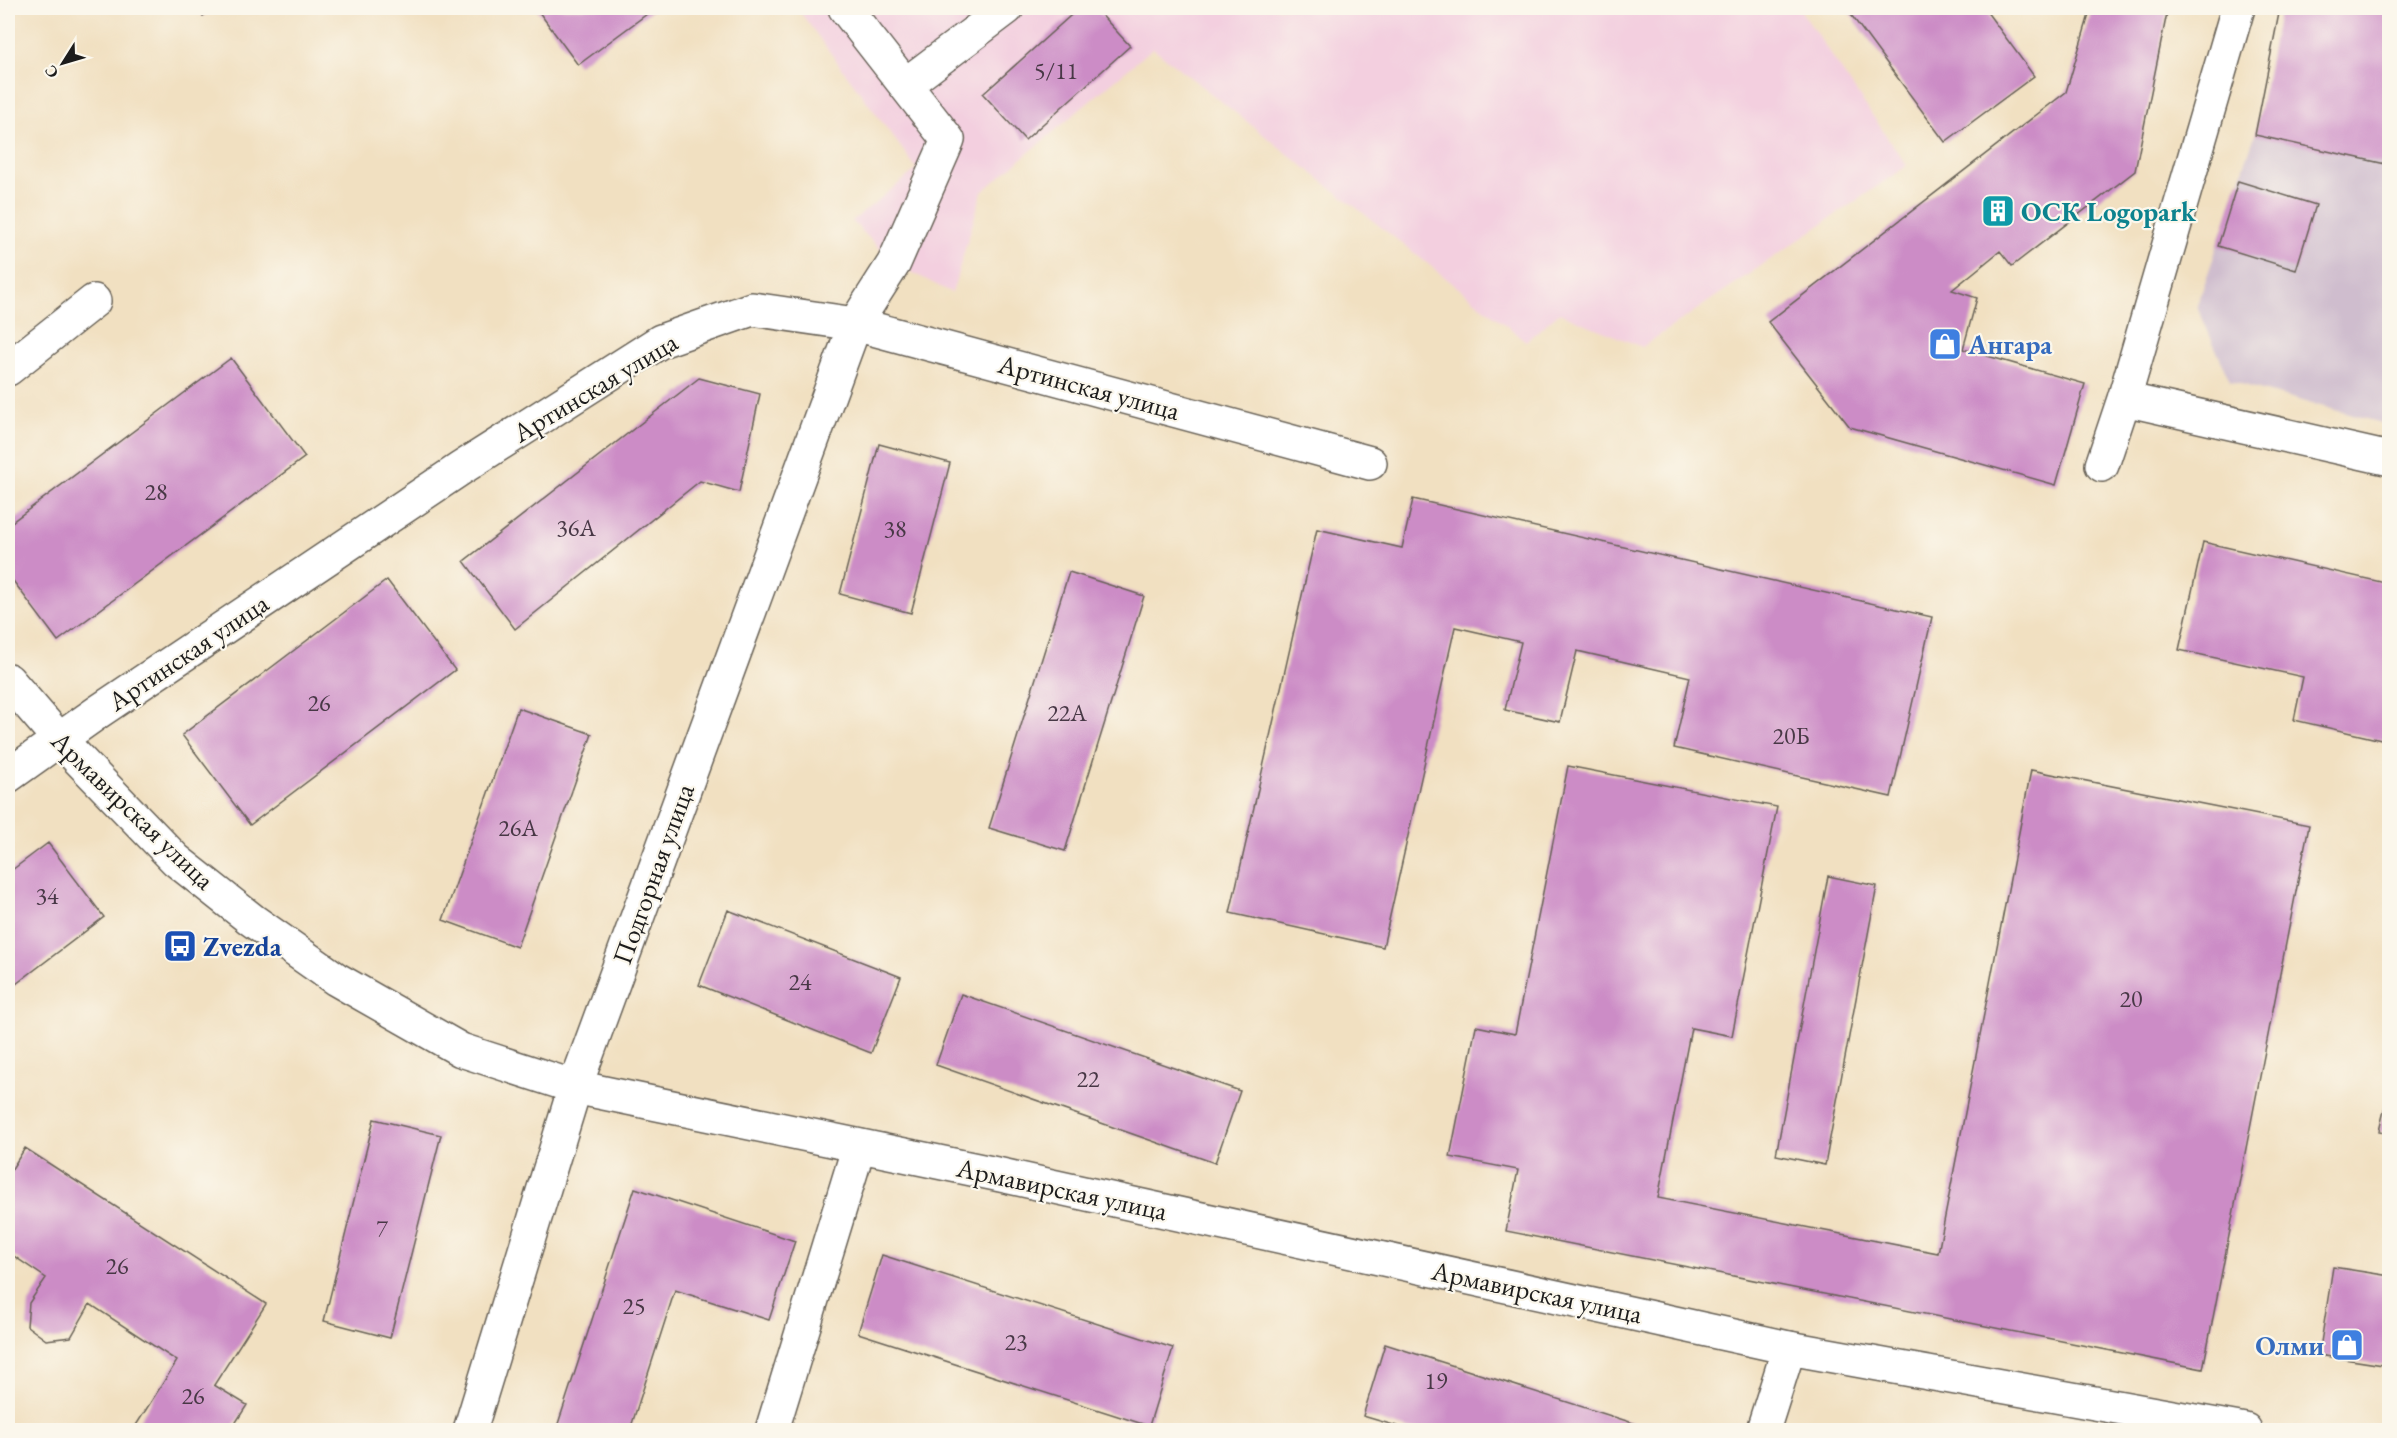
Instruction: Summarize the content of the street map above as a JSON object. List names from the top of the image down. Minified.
{"streets":{"street":["Артинская улица","Армавирская улица","Подгорная улица"]},"crossings":[["Артинская улица","Армавирская улица"],["Артинская улица","Подгорная улица"],["Армавирская улица","Подгорная улица"]],"places":{"building":["ОСК Logopark"],"shop":["Ангара","Олми"],"bus stop":["Zvezda"]},"house_numbers":["5/11","28","36А","38","26","22А","20Б","26А","34","24","20","22","7","26","25","23","19","26"],"north":"bottom left"}
